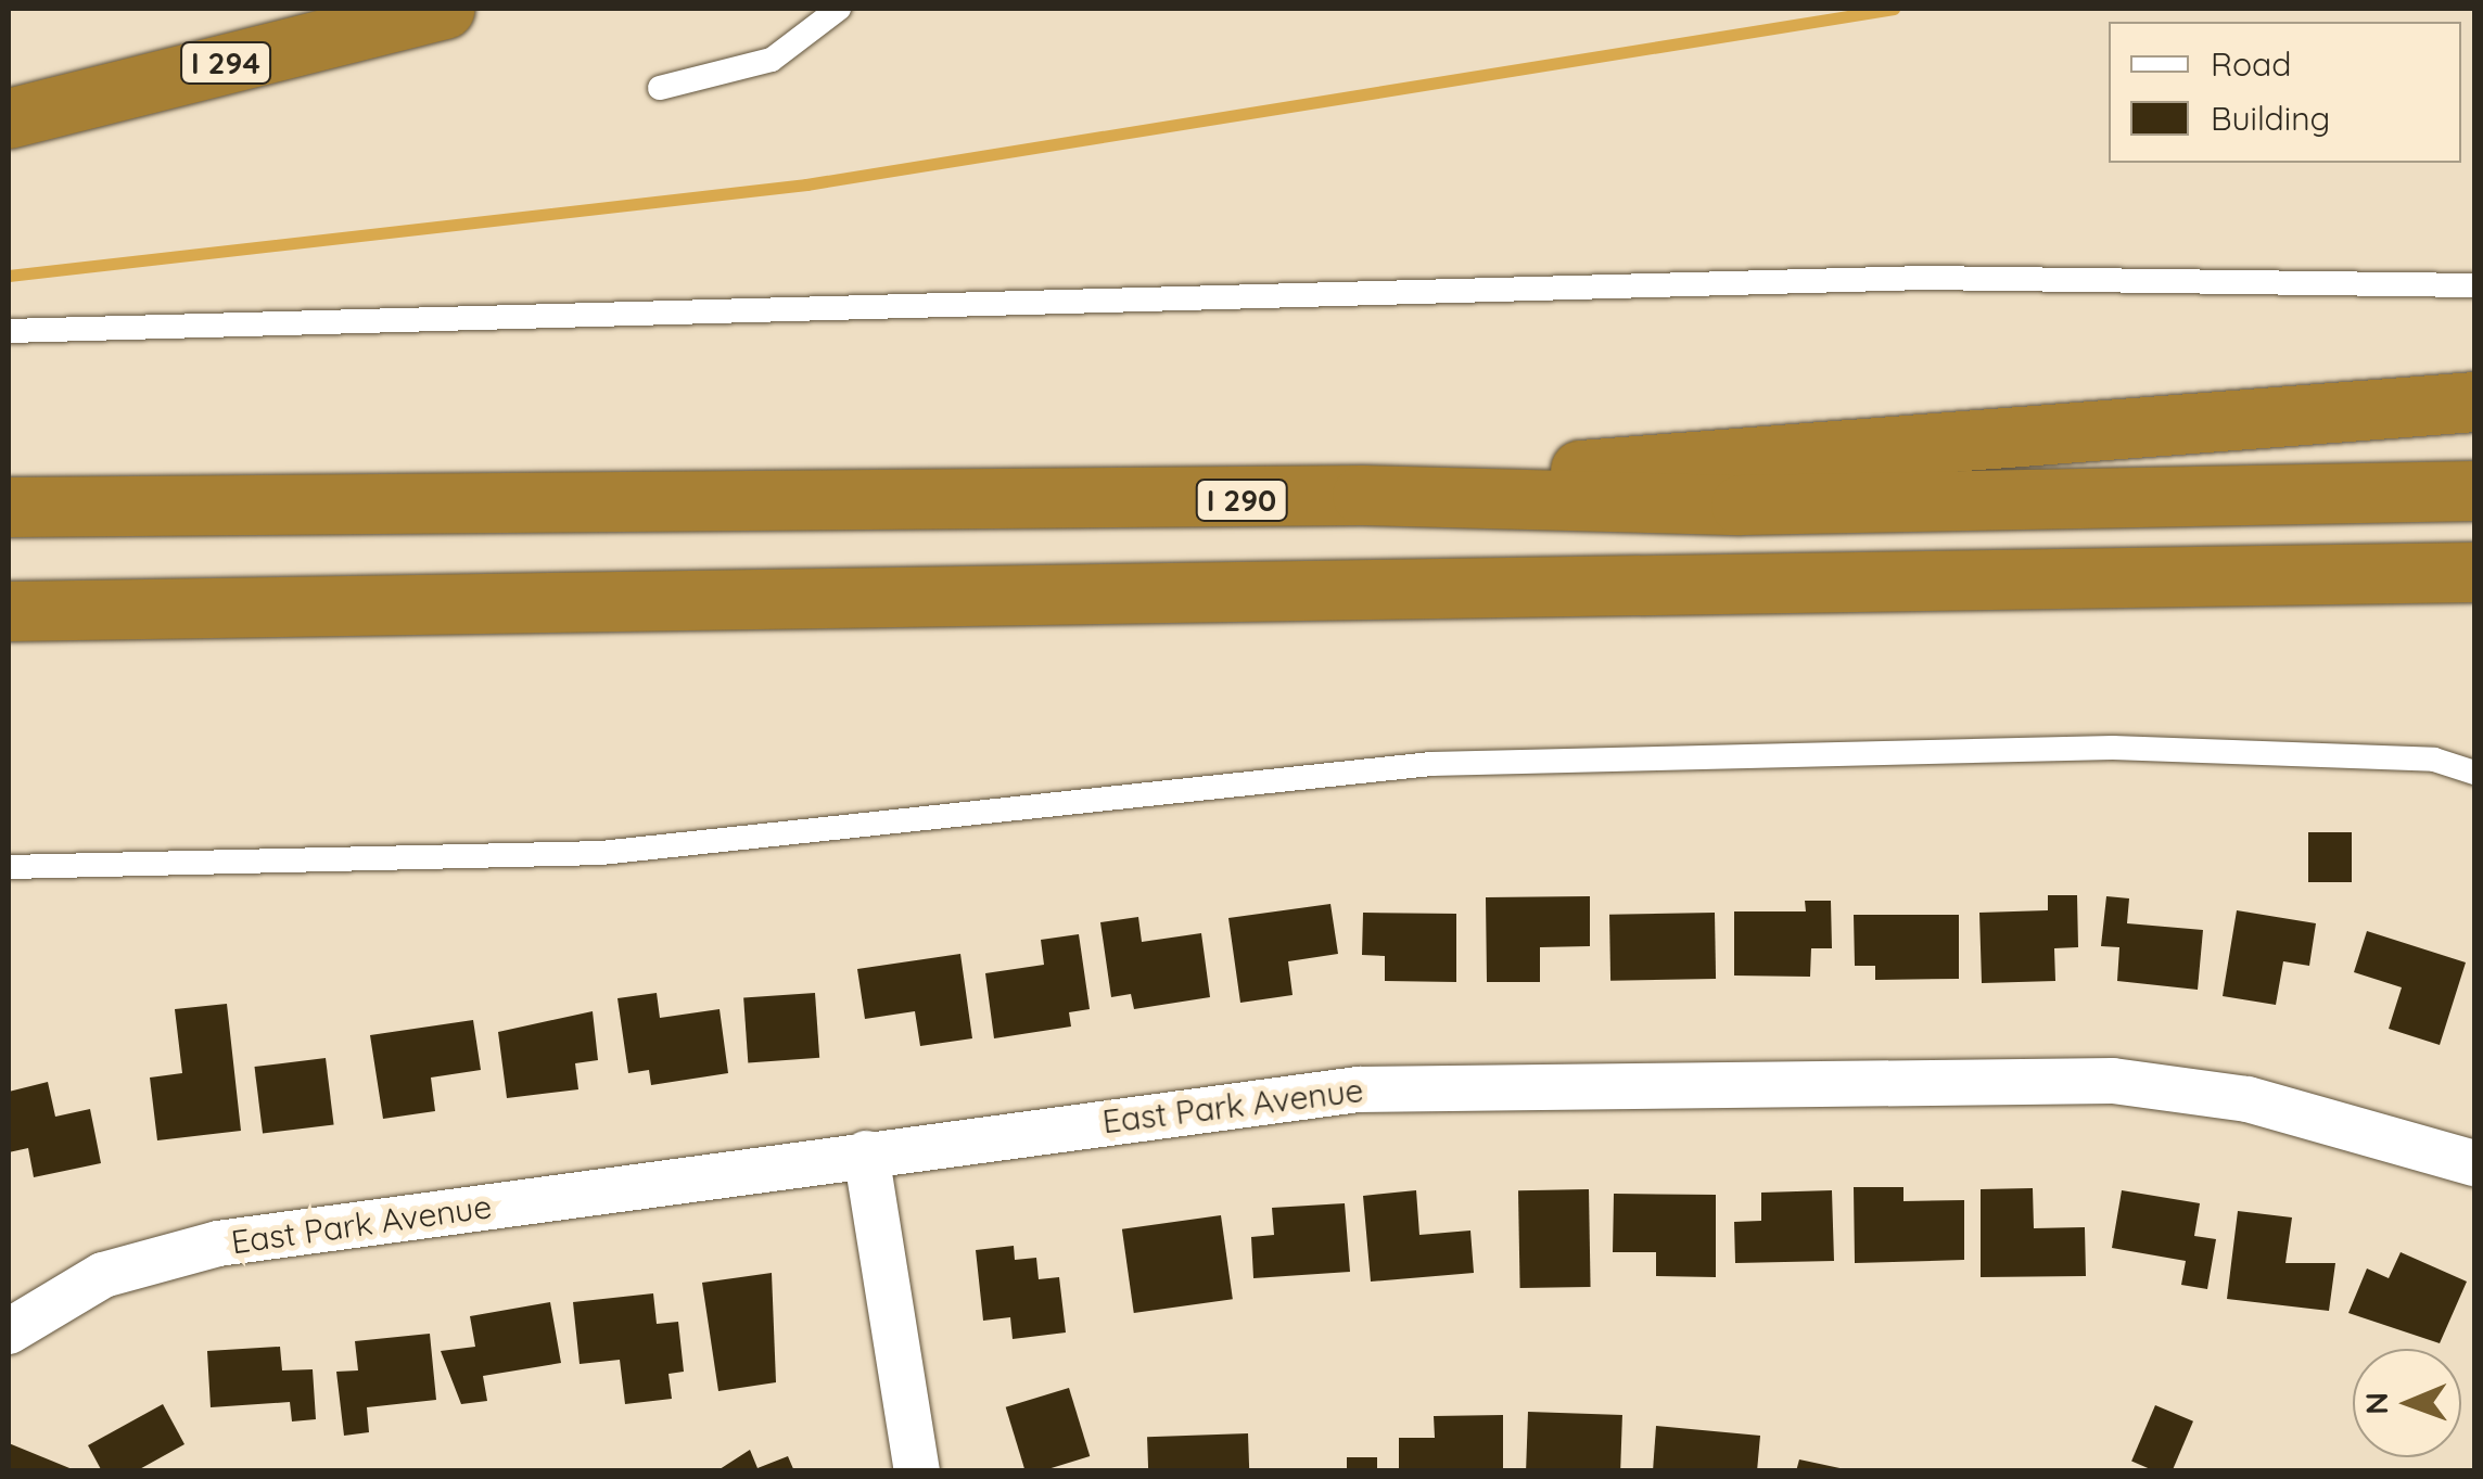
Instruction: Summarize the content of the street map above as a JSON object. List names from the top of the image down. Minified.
{"streets":{"highway":["I 294","I 290"],"street":["East Park Avenue"]},"legend":["Road","Building"],"north":"left"}
